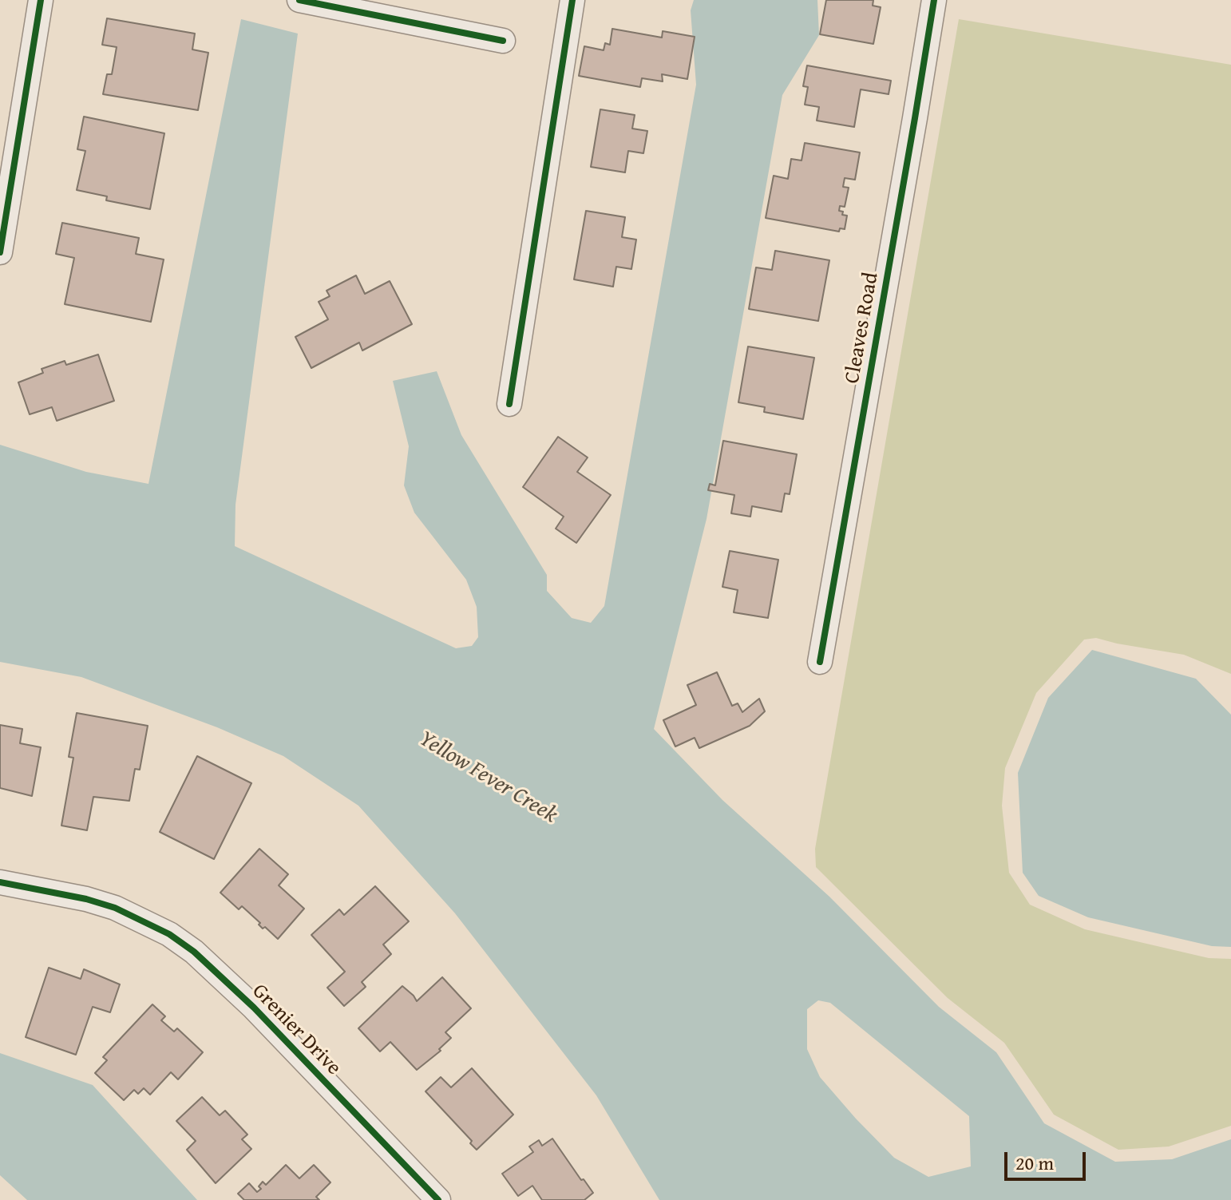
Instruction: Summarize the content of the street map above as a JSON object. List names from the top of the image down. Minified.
{"streets":{"street":["Cleaves Road","Grenier Drive"]},"water":["Yellow Fever Creek"],"scale_bar":"20 m"}
